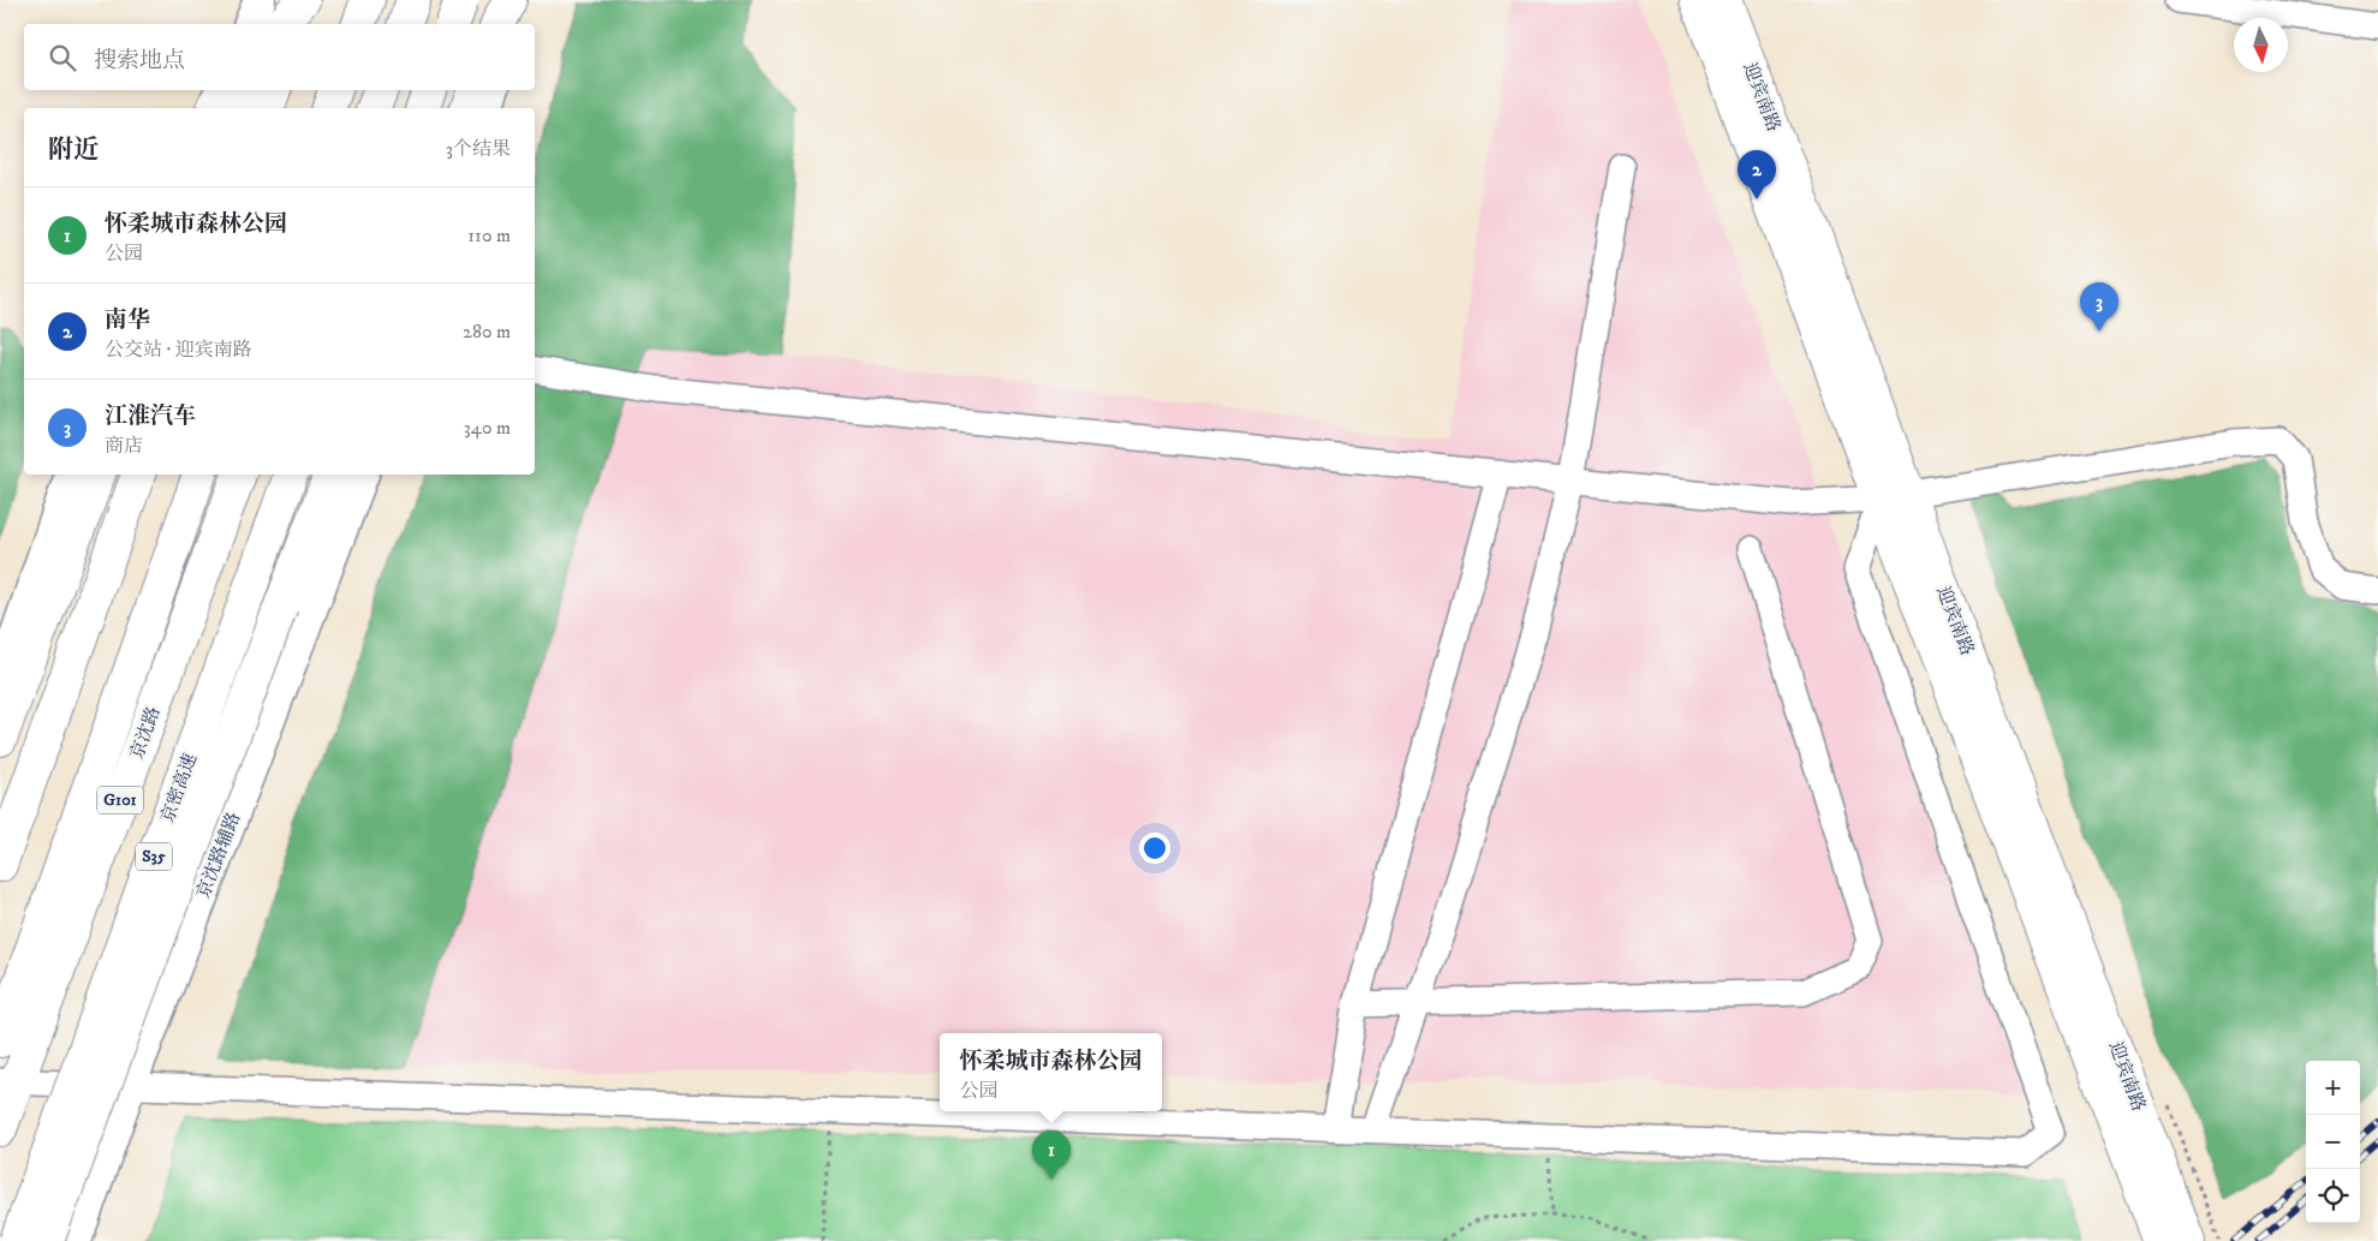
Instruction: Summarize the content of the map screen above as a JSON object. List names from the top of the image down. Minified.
{"streets":{"main road":["迎宾南路","京沈路","京密高速","G101","S35"],"street":["京沈路辅路"]},"north":"bottom","page":{"search":"搜索地点","heading":["附近","3个结果"],"pins":["2","3","1"],"list":[{"mark":"1","name":"怀柔城市森林公园","note":"公园","value":"110 m"},{"mark":"2","name":"南华","note":"公交站 · 迎宾南路","value":"280 m"},{"mark":"3","name":"江淮汽车","note":"商店","value":"340 m"}],"popup":["怀柔城市森林公园","公园"],"map_buttons":["+","−"]}}
